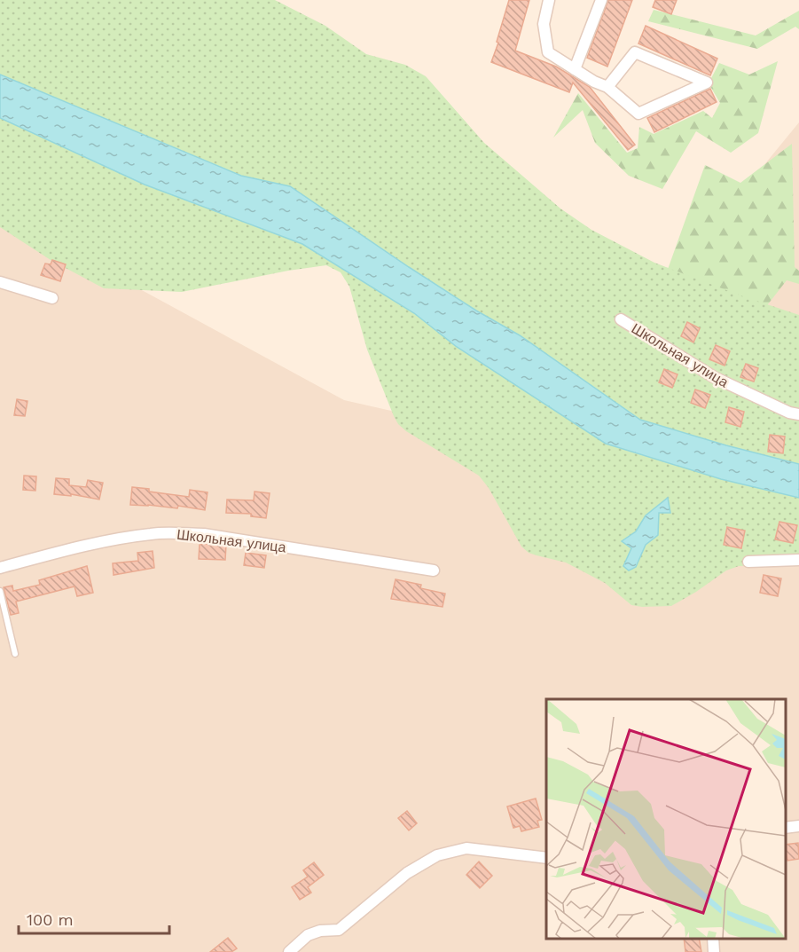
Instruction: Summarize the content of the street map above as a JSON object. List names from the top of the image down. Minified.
{"streets":{"street":["Школьная улица"]},"scale_bar":"100 m"}
